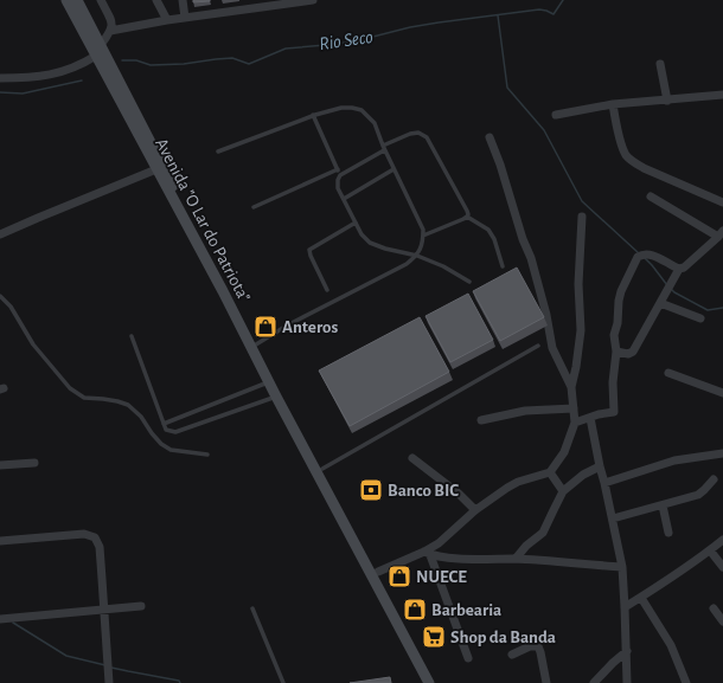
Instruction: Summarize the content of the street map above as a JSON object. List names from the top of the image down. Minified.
{"streets":{"main road":["Avenida \"O Lar do Patriota\""]},"water":["Rio Seco"],"places":{"shop":["Anteros","NUECE","Barbearia"],"bank":["Banco BIC"],"supermarket":["Shop da Banda"]}}
